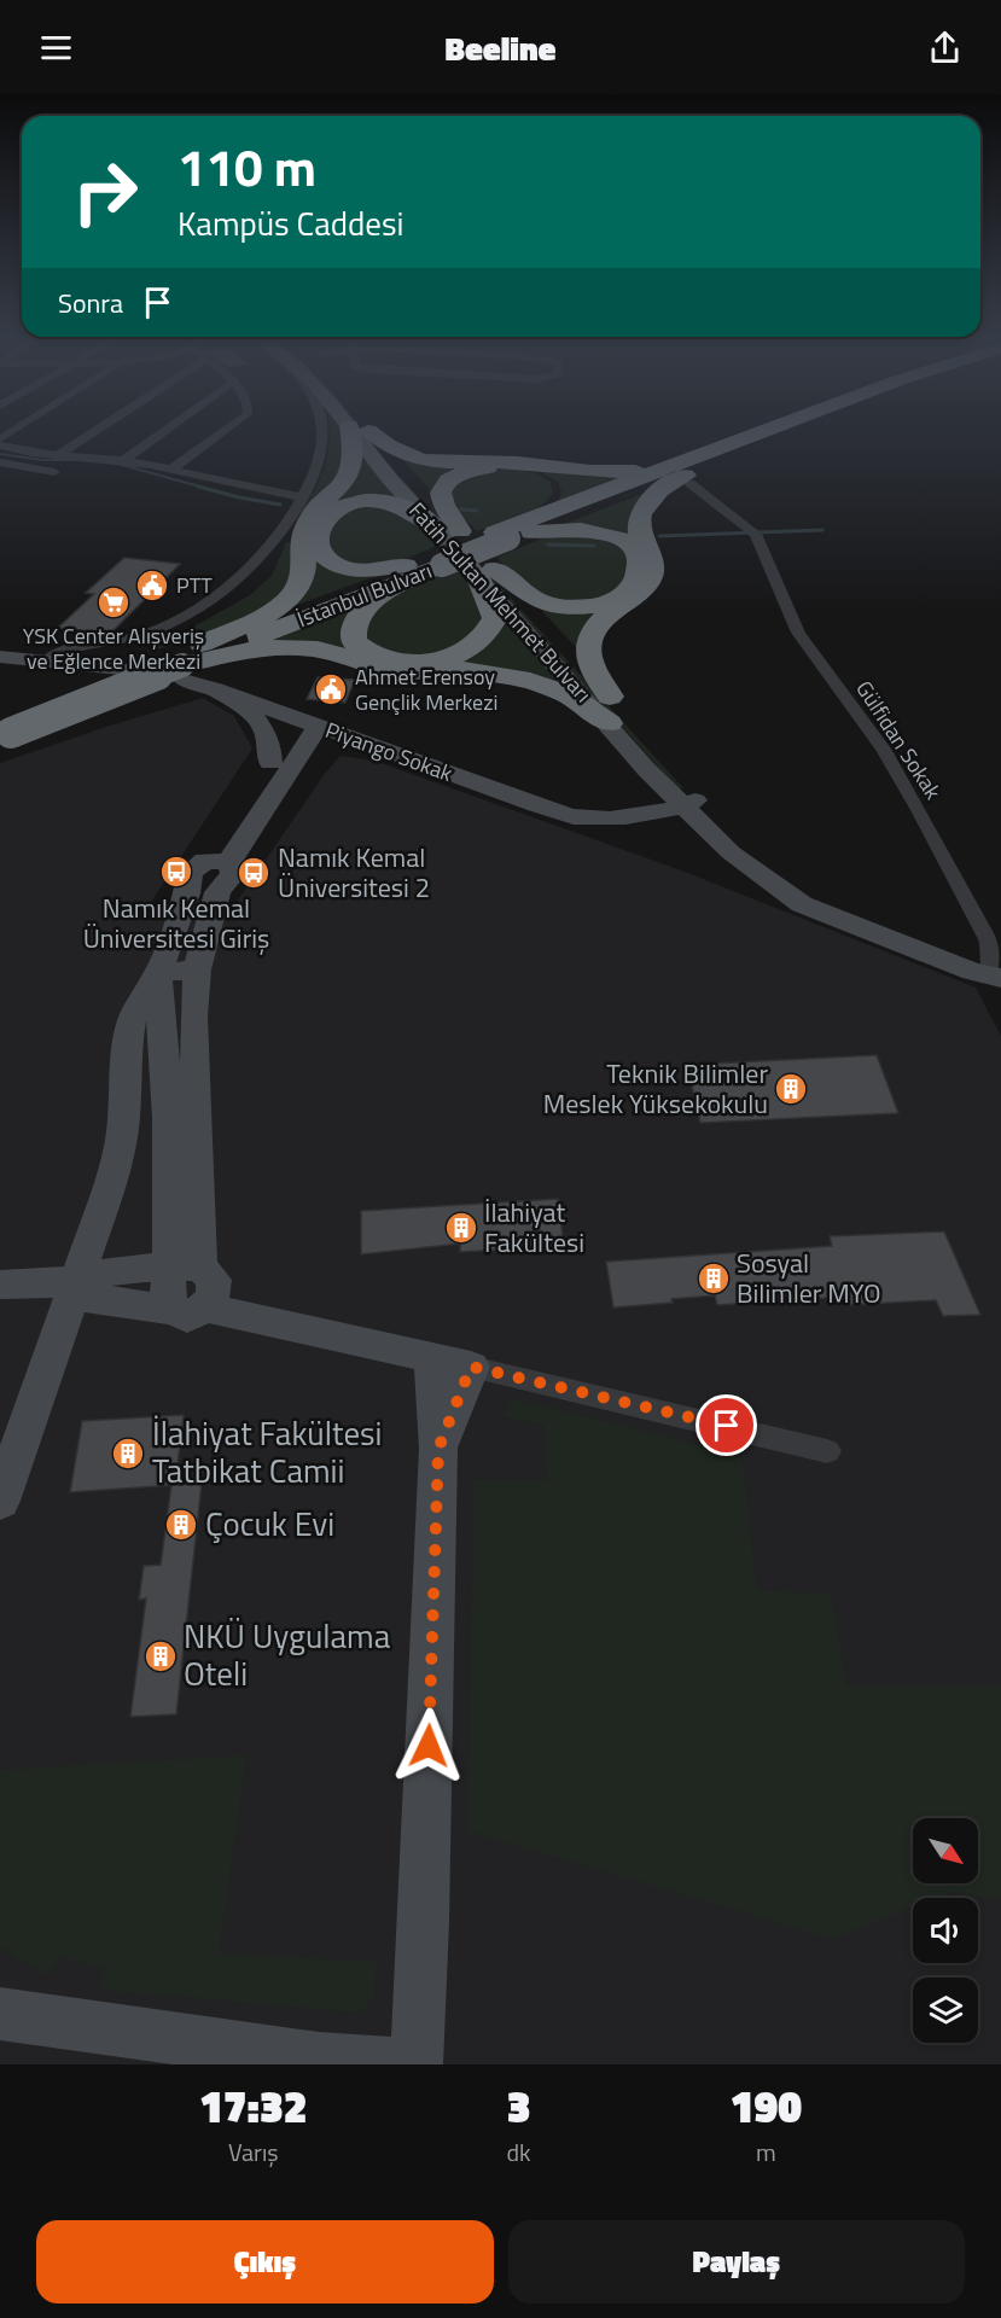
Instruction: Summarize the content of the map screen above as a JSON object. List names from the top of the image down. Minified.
{"streets":{"highway":["İstanbul Bulvarı"],"main road":["Fatih Sultan Mehmet Bulvarı"],"street":["Gülfidan Sokak","Piyango Sokak"]},"crossings":[["İstanbul Bulvarı","Piyango Sokak"],["Fatih Sultan Mehmet Bulvarı","Gülfidan Sokak"],["Fatih Sultan Mehmet Bulvarı","Piyango Sokak"]],"places":{"public building":["PTT","Ahmet Erensoy Gençlik Merkezi"],"supermarket":["YSK Center Alışveriş ve Eğlence Merkezi"],"bus stop":["Namık Kemal Üniversitesi Giriş","Namık Kemal Üniversitesi 2"],"building":["Teknik Bilimler Meslek Yüksekokulu","İlahiyat Fakültesi","Sosyal Bilimler MYO","İlahiyat Fakültesi Tatbikat Camii","Çocuk Evi","NKÜ Uygulama Oteli"]},"north":"bottom right","page":{"header":"Beeline","turn":["110 m","Kampüs Caddesi"],"then":"Sonra","eta":["17:32","Varış","3","dk","190","m"],"buttons":["Çıkış","Paylaş"]}}
